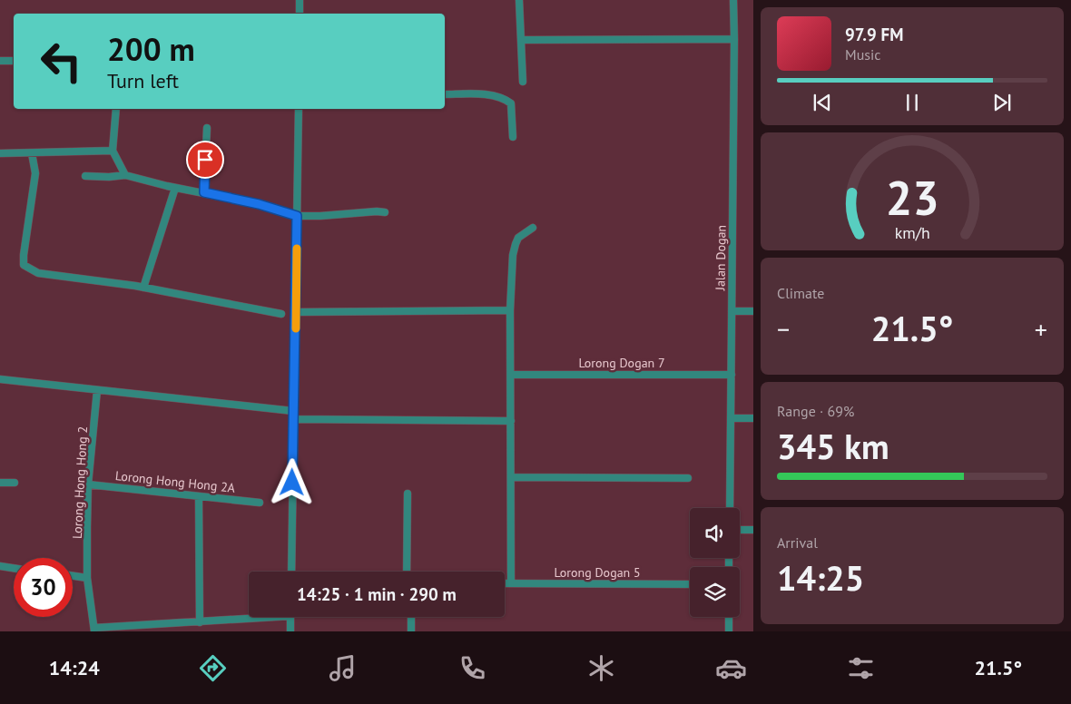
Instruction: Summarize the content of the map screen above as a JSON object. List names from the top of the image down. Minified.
{"streets":{"street":["Jalan Dogan","Lorong Dogan 7","Lorong Hong Hong 2A","Lorong Hong Hong 2","Lorong Dogan 5"]},"crossings":[["Jalan Dogan","Lorong Dogan 7"],["Lorong Hong Hong 2A","Lorong Hong Hong 2"]],"page":{"turn":["200 m","Turn left"],"song":["97.9 FM","Music"],"tile":["Climate",["Range · 69%","345 km"],["Arrival","14:25"]],"heat":["−","21.5°","+"],"limit":"30","trip":"14:25 · 1 min · 290 m","tabs":["14:24","21.5°"],"gauge":["23","km/h"]}}
